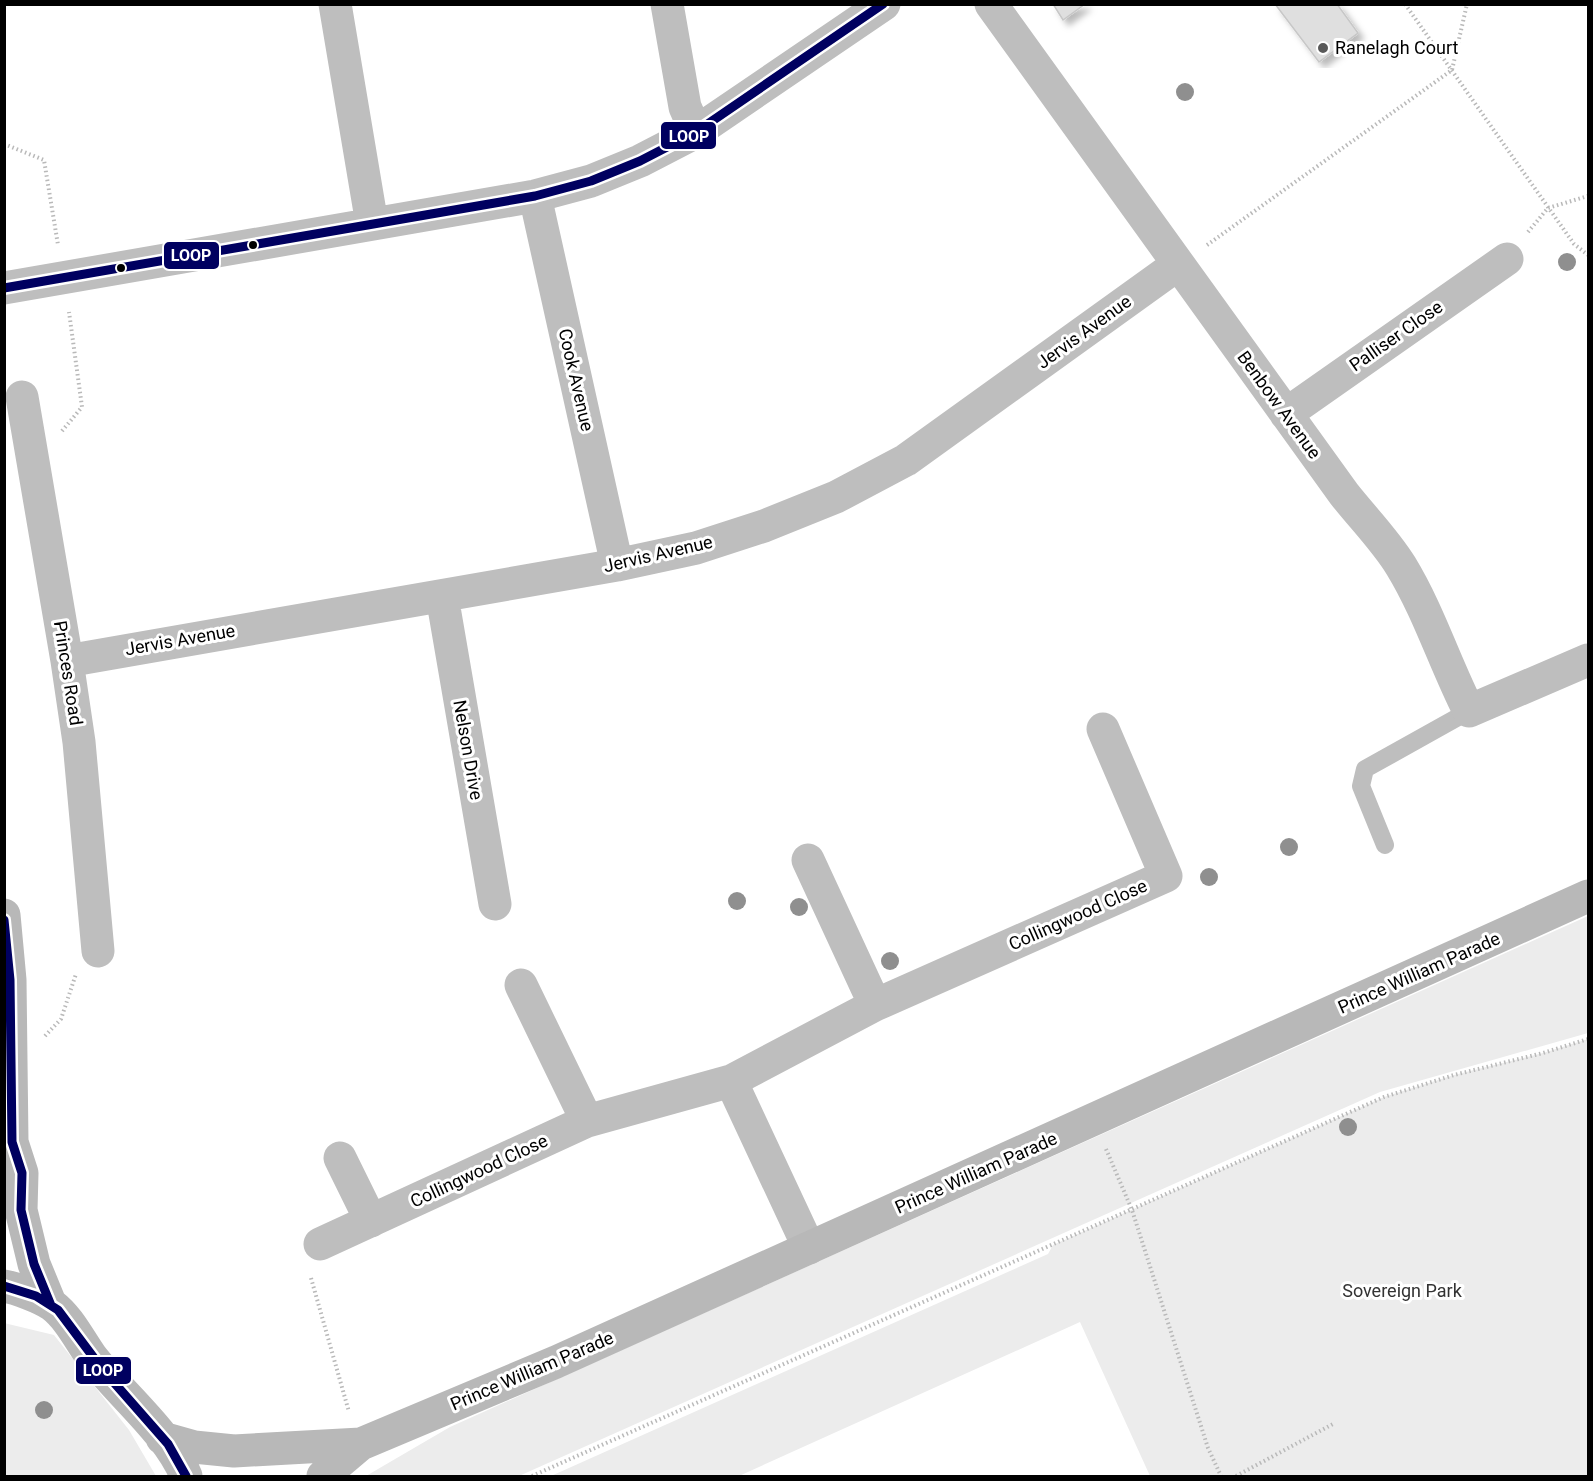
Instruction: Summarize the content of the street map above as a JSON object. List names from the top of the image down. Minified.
{"streets":{"street":["Jervis Avenue","Palliser Close","Cook Avenue","Benbow Avenue","Princes Road","Nelson Drive","Collingwood Close","Prince William Parade"]},"crossings":[["Jervis Avenue","Cook Avenue"],["Jervis Avenue","Benbow Avenue"],["Jervis Avenue","Princes Road"],["Jervis Avenue","Nelson Drive"],["Palliser Close","Benbow Avenue"]],"parks":["Sovereign Park"],"places":["Ranelagh Court"],"lines":["transit line LOOP"]}
